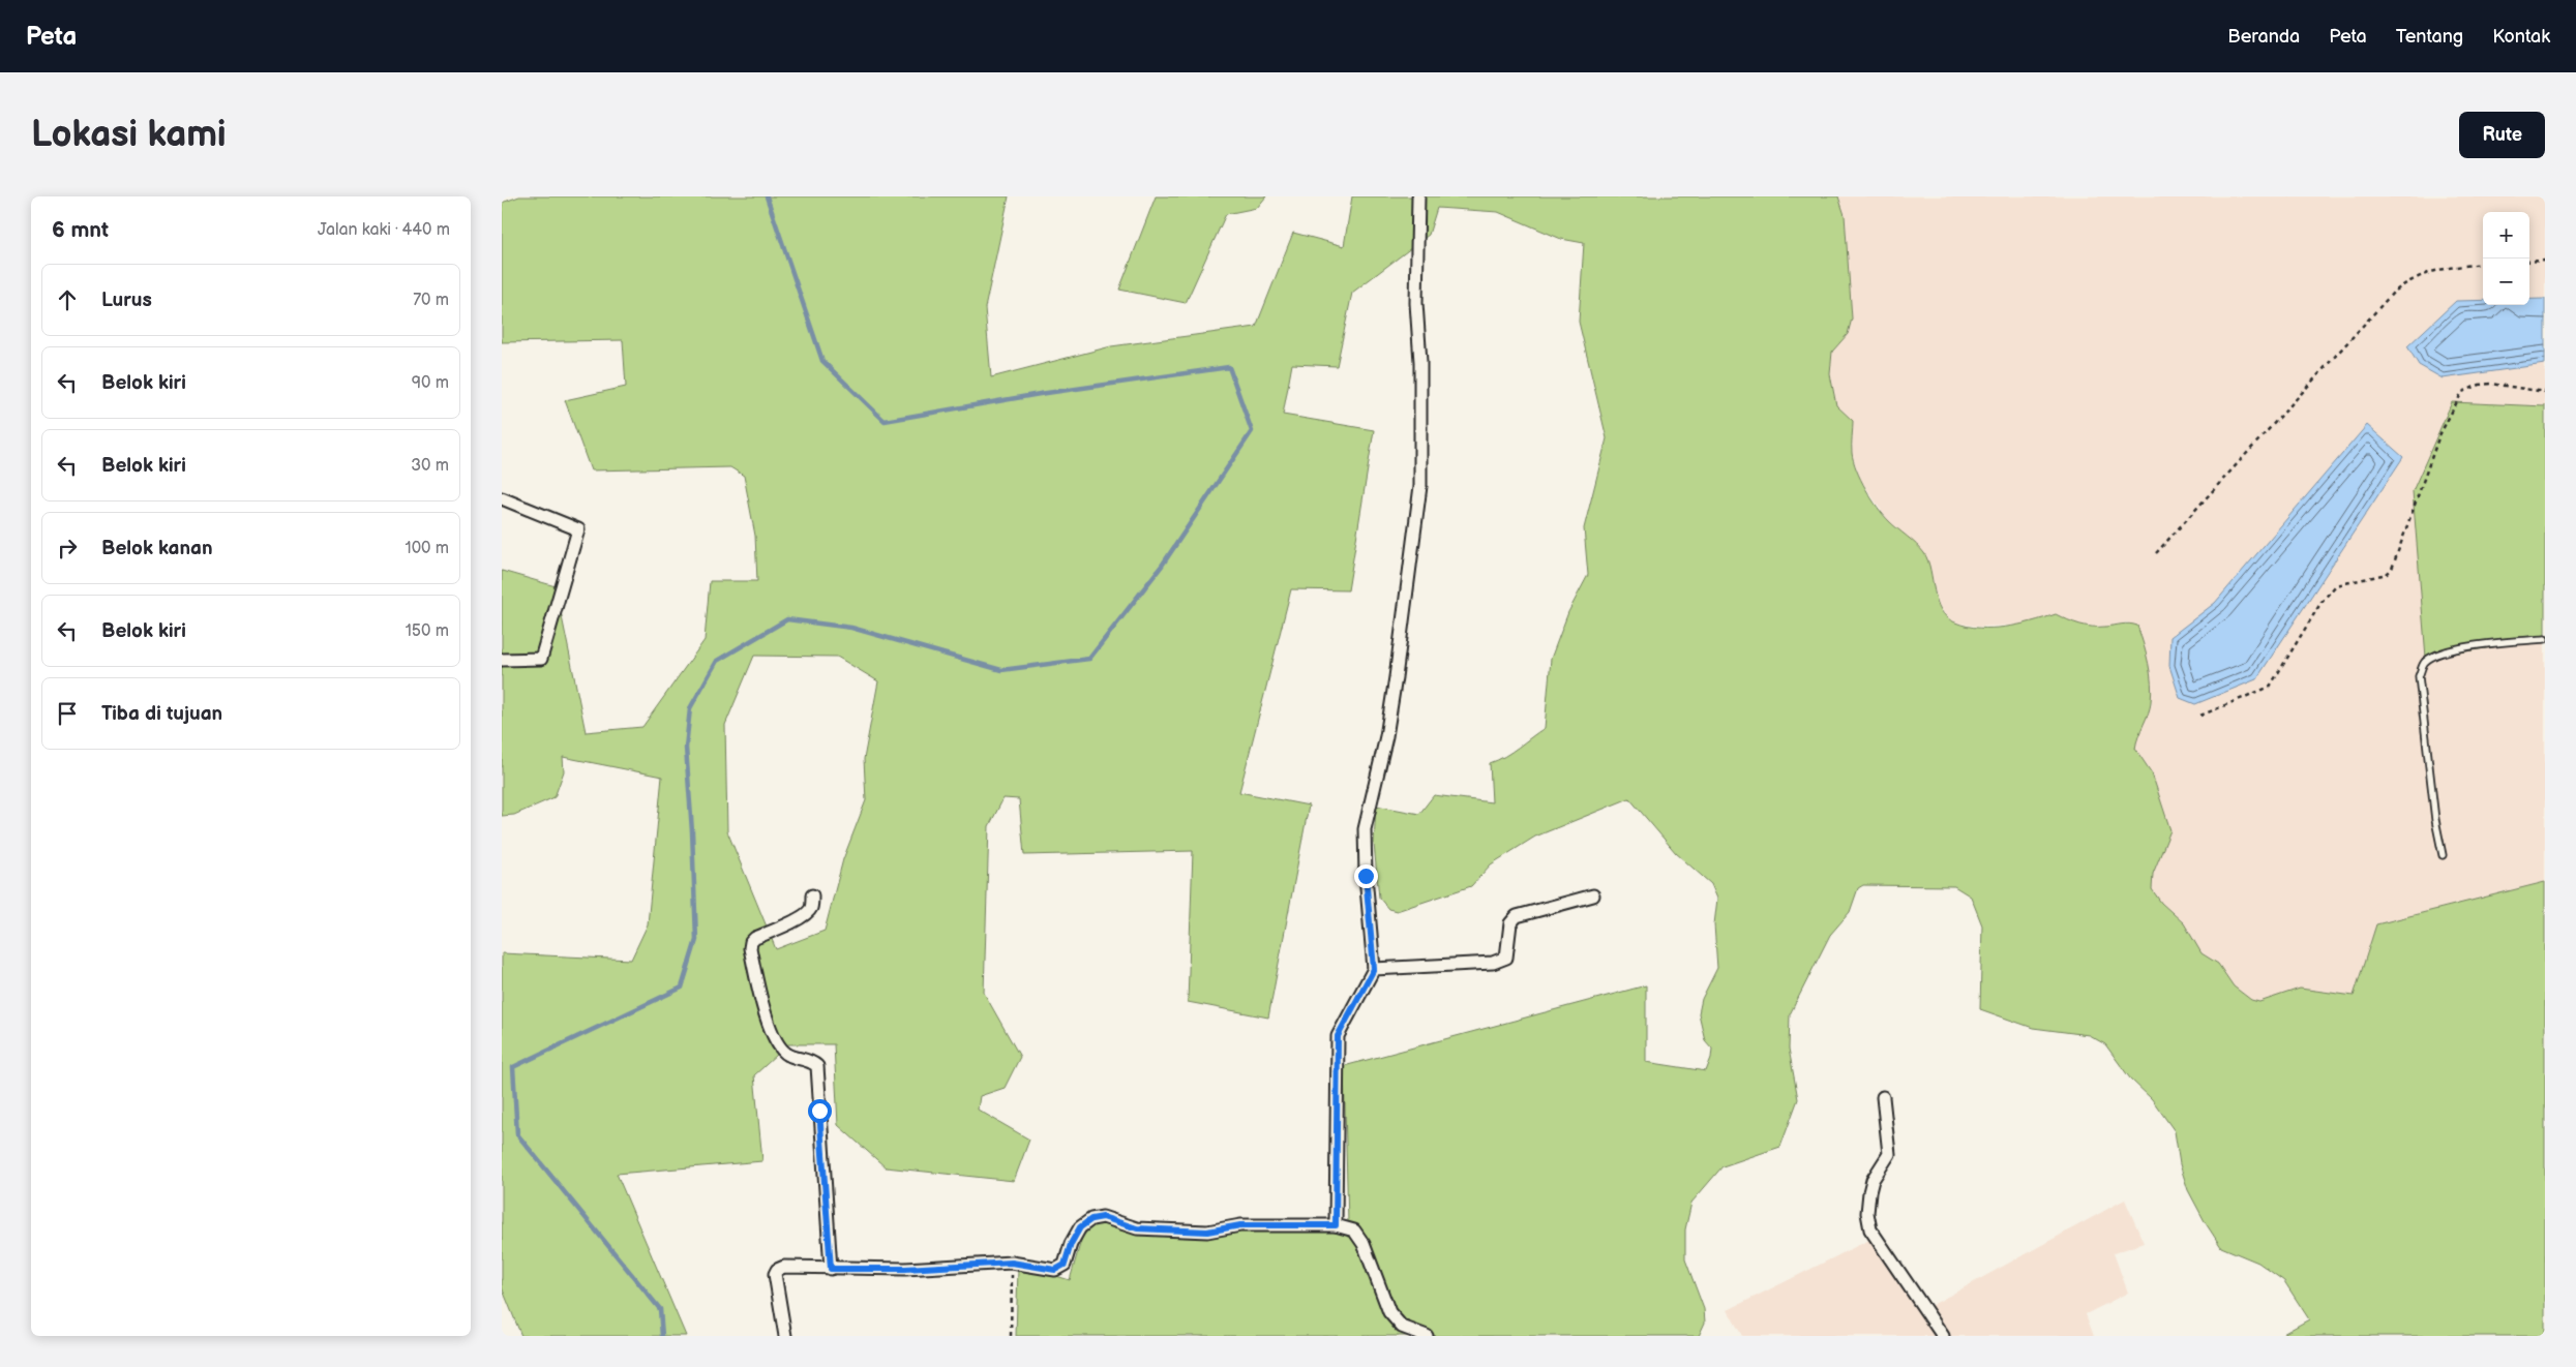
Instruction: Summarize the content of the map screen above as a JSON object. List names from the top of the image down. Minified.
{"page":{"header":"Peta","nav":["Beranda","Peta","Tentang","Kontak"],"buttons":"Rute","title":"Lokasi kami","heading":["6 mnt","Jalan kaki · 440 m"],"map_buttons":["+","−"],"list":[["Lurus","70 m"],["Belok kiri","90 m"],["Belok kiri","30 m"],["Belok kanan","100 m"],["Belok kiri","150 m"],"Tiba di tujuan"]}}
